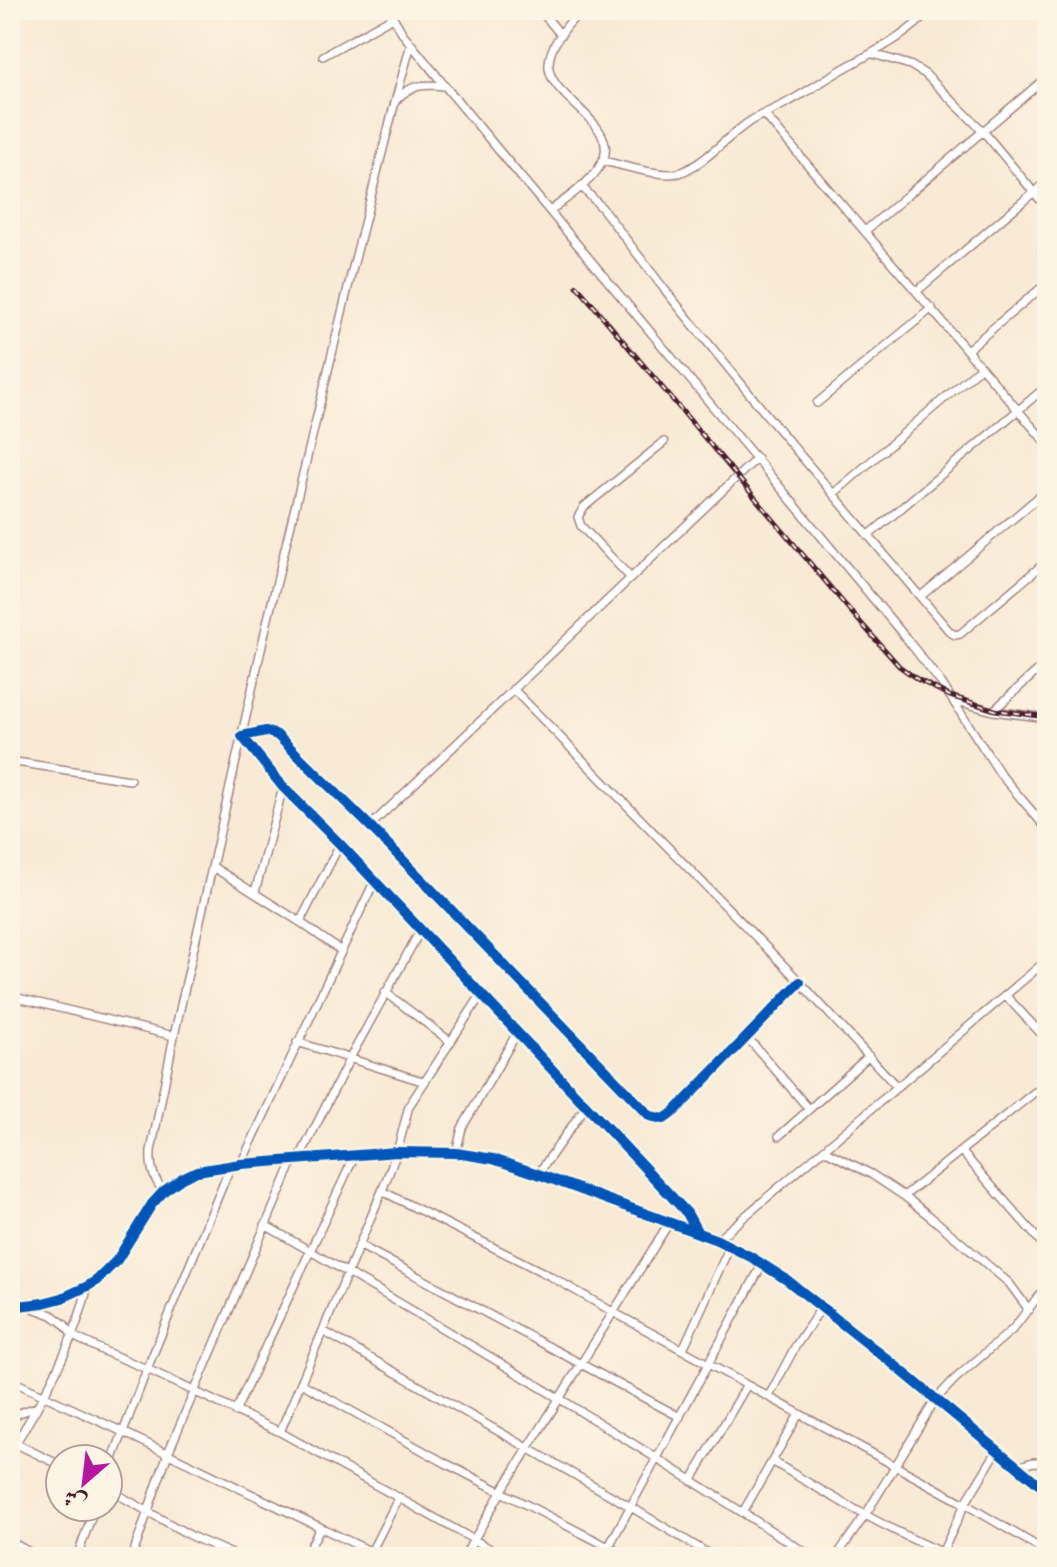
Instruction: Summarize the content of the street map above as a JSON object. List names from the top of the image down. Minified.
{"north":"bottom left"}
